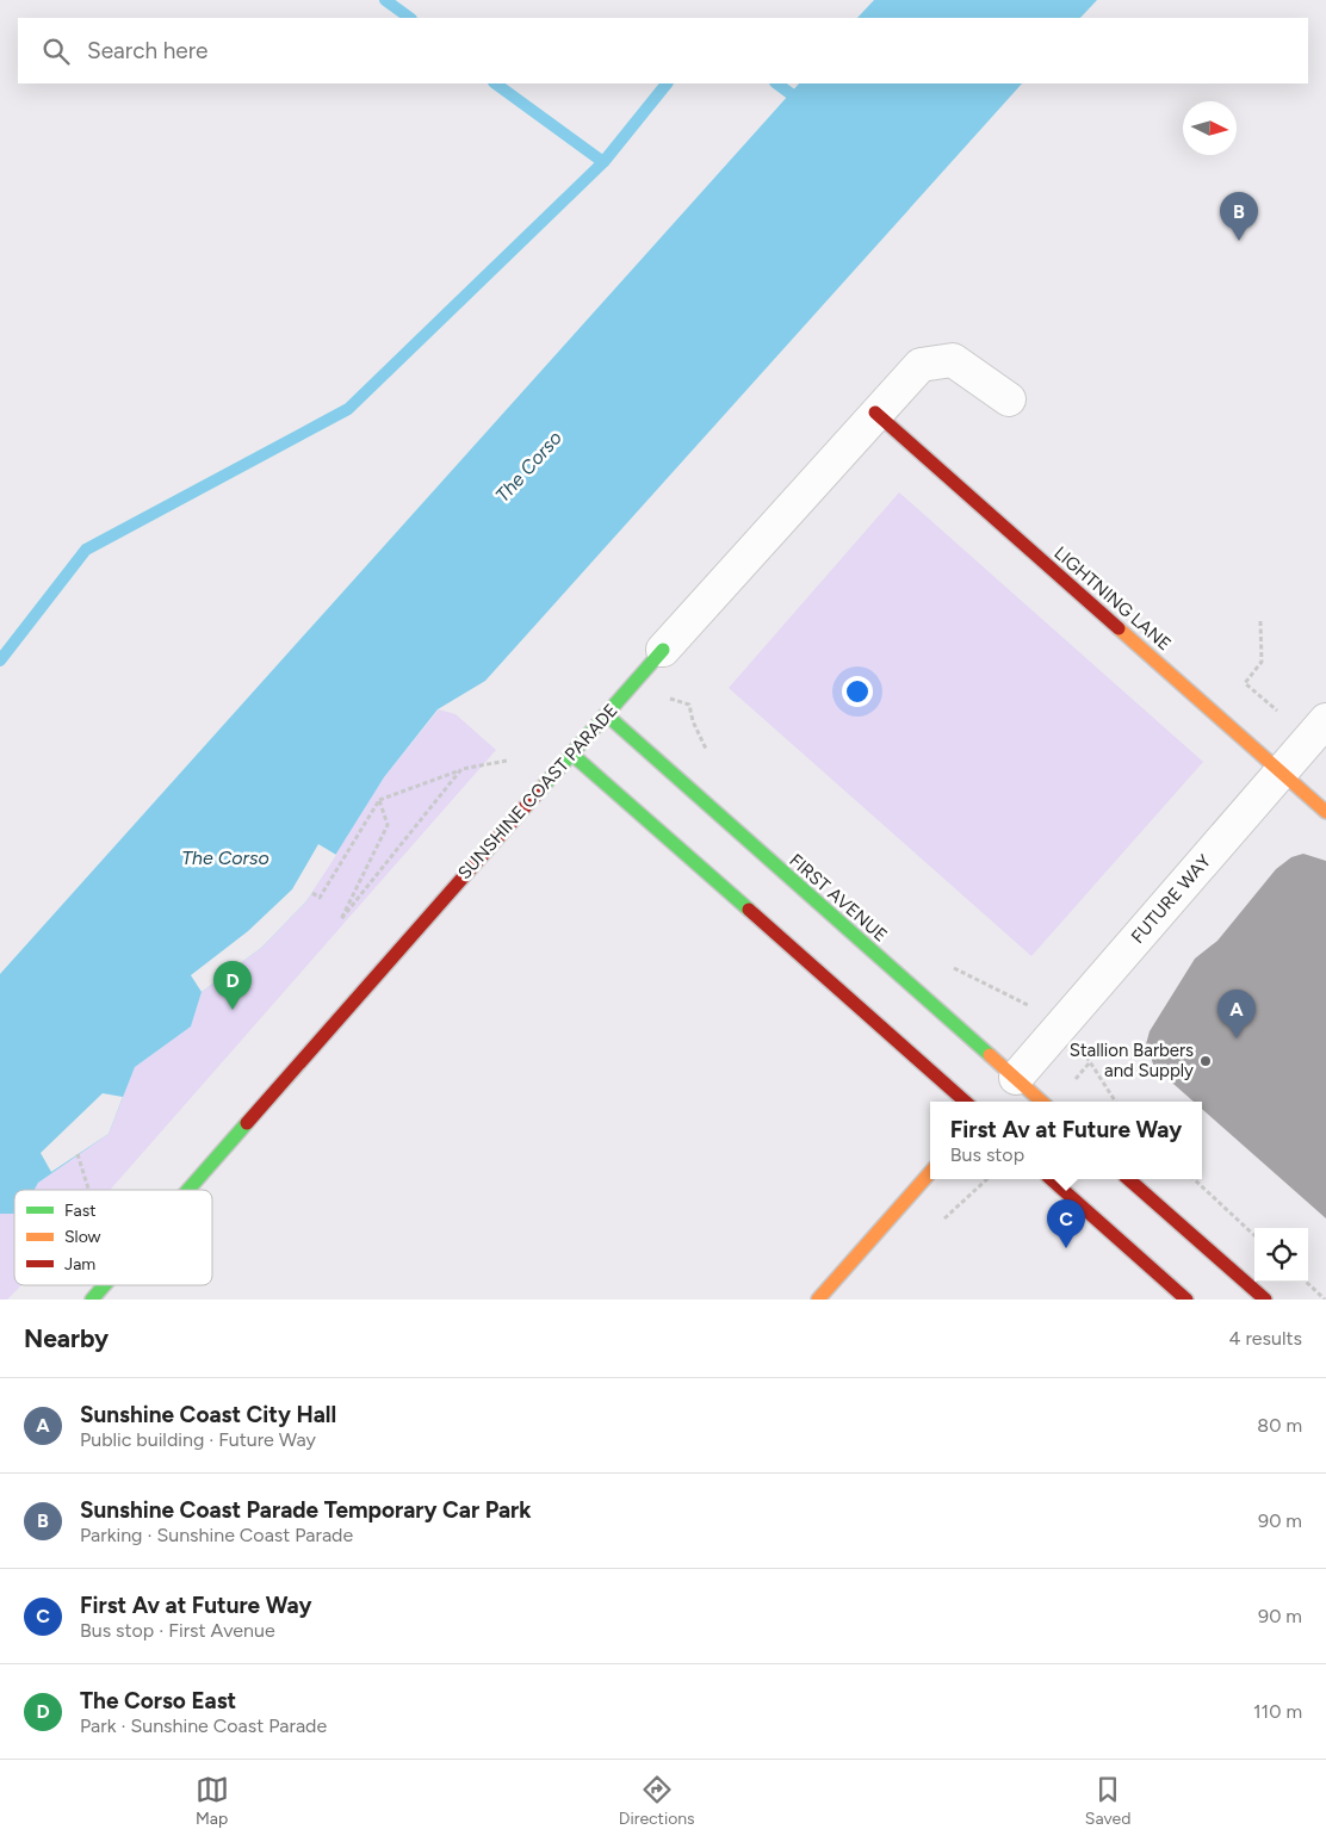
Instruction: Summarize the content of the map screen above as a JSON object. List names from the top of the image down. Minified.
{"streets":{"street":["LIGHTNING LANE","SUNSHINE COAST PARADE","FIRST AVENUE","FUTURE WAY"]},"crossings":[["LIGHTNING LANE","SUNSHINE COAST PARADE"],["LIGHTNING LANE","FUTURE WAY"],["SUNSHINE COAST PARADE","FIRST AVENUE"],["FIRST AVENUE","FUTURE WAY"]],"water":["The Corso"],"places":["Stallion Barbers and Supply"],"legend":["Fast","Slow","Jam"],"north":"right","page":{"search":"Search here","pins":["B","D","A","C"],"popup":["First Av at Future Way","Bus stop"],"heading":["Nearby","4 results"],"list":[{"mark":"A","name":"Sunshine Coast City Hall","note":"Public building · Future Way","value":"80 m"},{"mark":"B","name":"Sunshine Coast Parade Temporary Car Park","note":"Parking · Sunshine Coast Parade","value":"90 m"},{"mark":"C","name":"First Av at Future Way","note":"Bus stop · First Avenue","value":"90 m"},{"mark":"D","name":"The Corso East","note":"Park · Sunshine Coast Parade","value":"110 m"}],"nav":["Map","Directions","Saved"]}}
